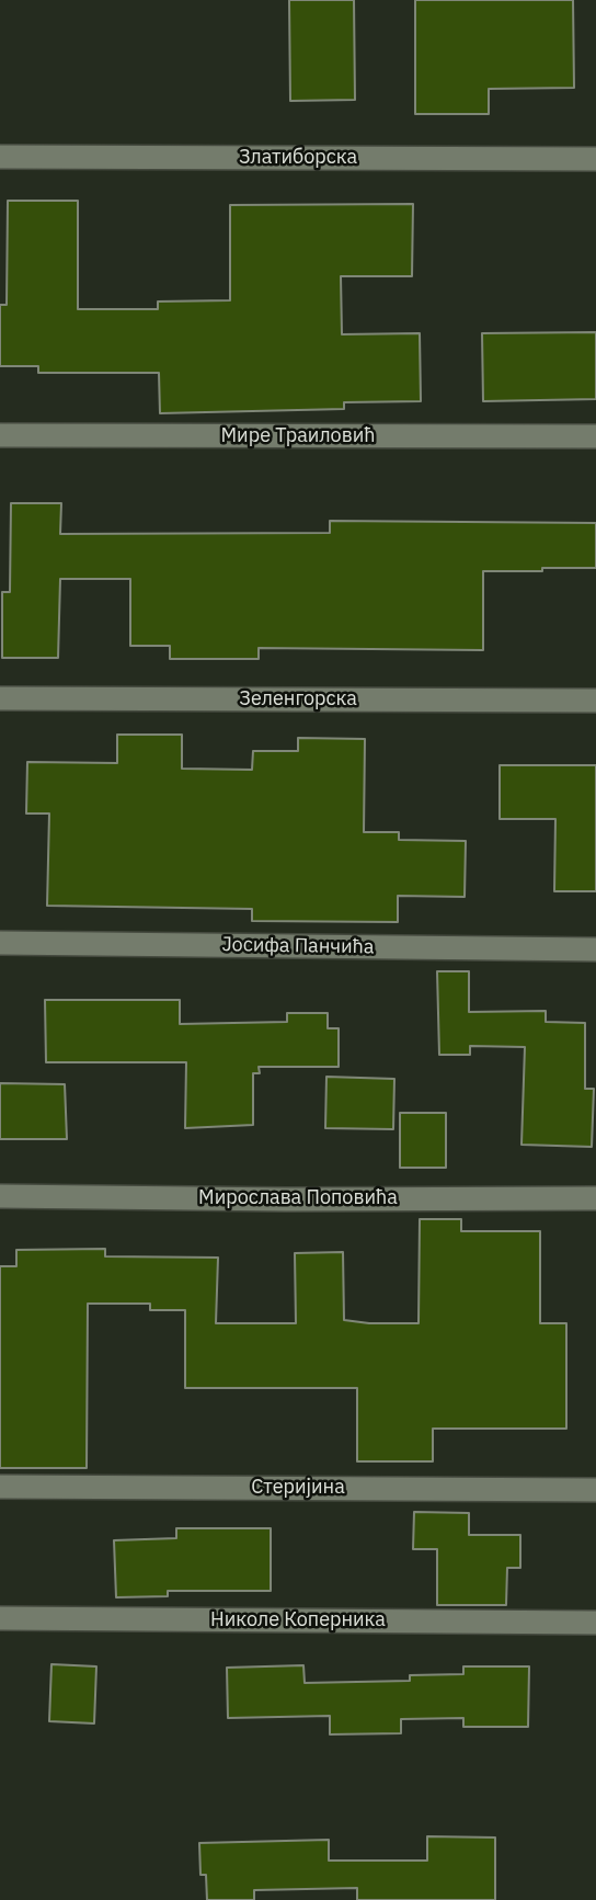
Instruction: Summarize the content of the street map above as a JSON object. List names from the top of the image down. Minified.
{"streets":{"street":["Златиборска","Мире Траиловић","Зеленгорска","Јосифа Панчића","Мирослава Поповића","Стеријина","Николе Коперника"]}}
